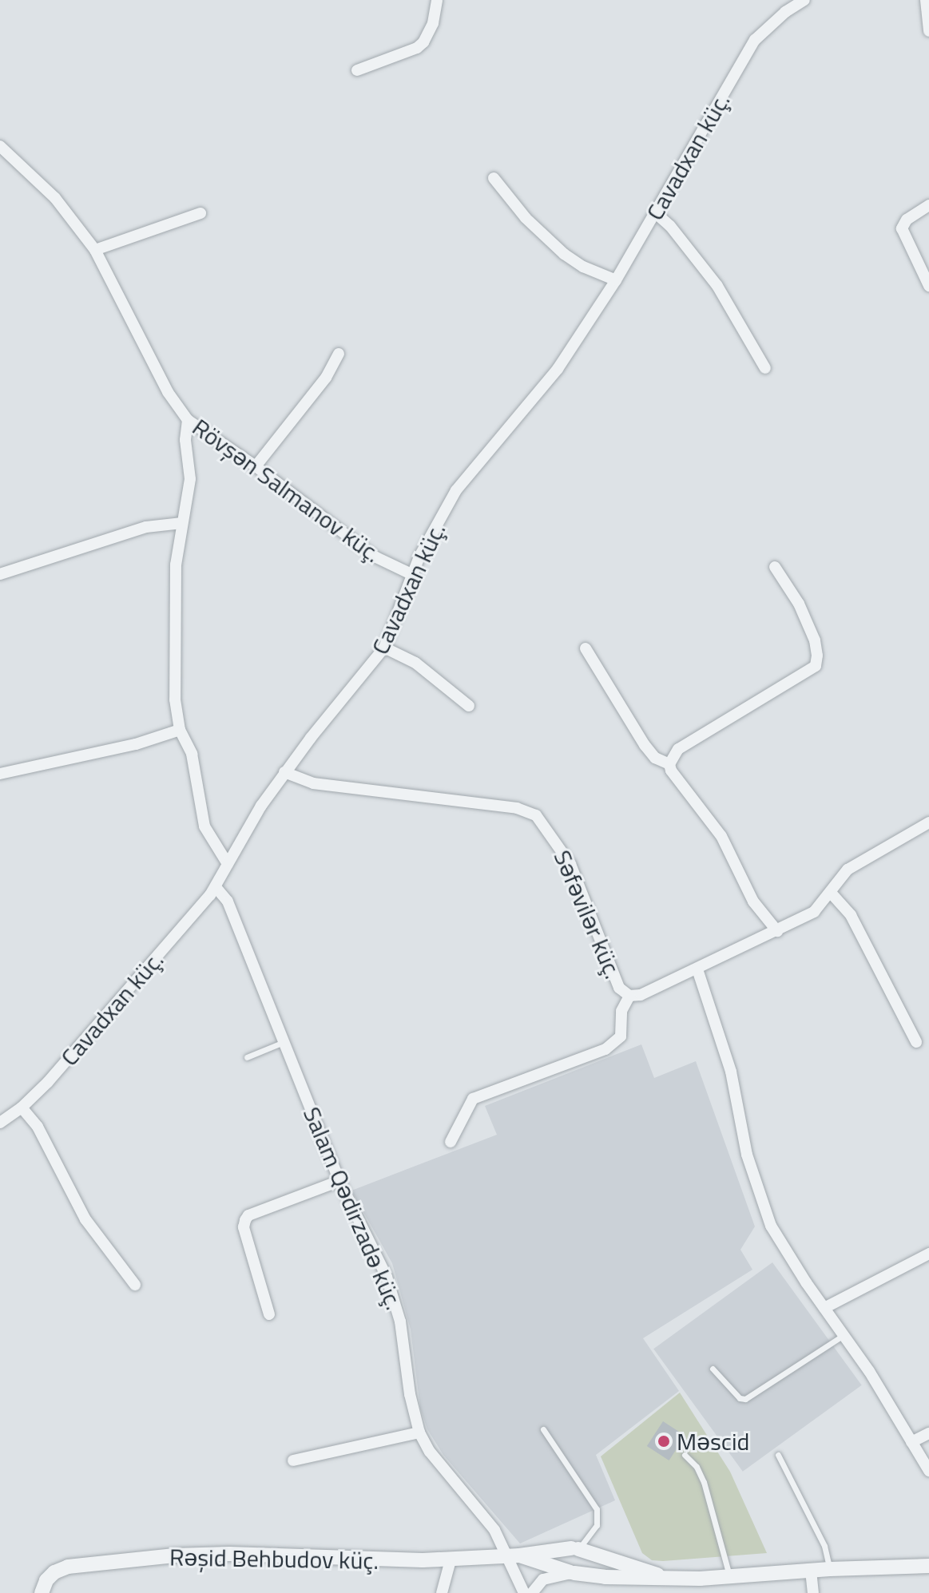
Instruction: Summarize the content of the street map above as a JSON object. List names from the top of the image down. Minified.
{"streets":{"street":["Cavadxan küç.","Rövşən Salmanov küç.","Səfəvilər küç.","Salam Qədirzadə küç.","Rəşid Behbudov küç."]},"crossings":[["Cavadxan küç.","Rövşən Salmanov küç."],["Cavadxan küç.","Səfəvilər küç."],["Cavadxan küç.","Salam Qədirzadə küç."],["Salam Qədirzadə küç.","Rəşid Behbudov küç."]],"places":["Məscid"]}
